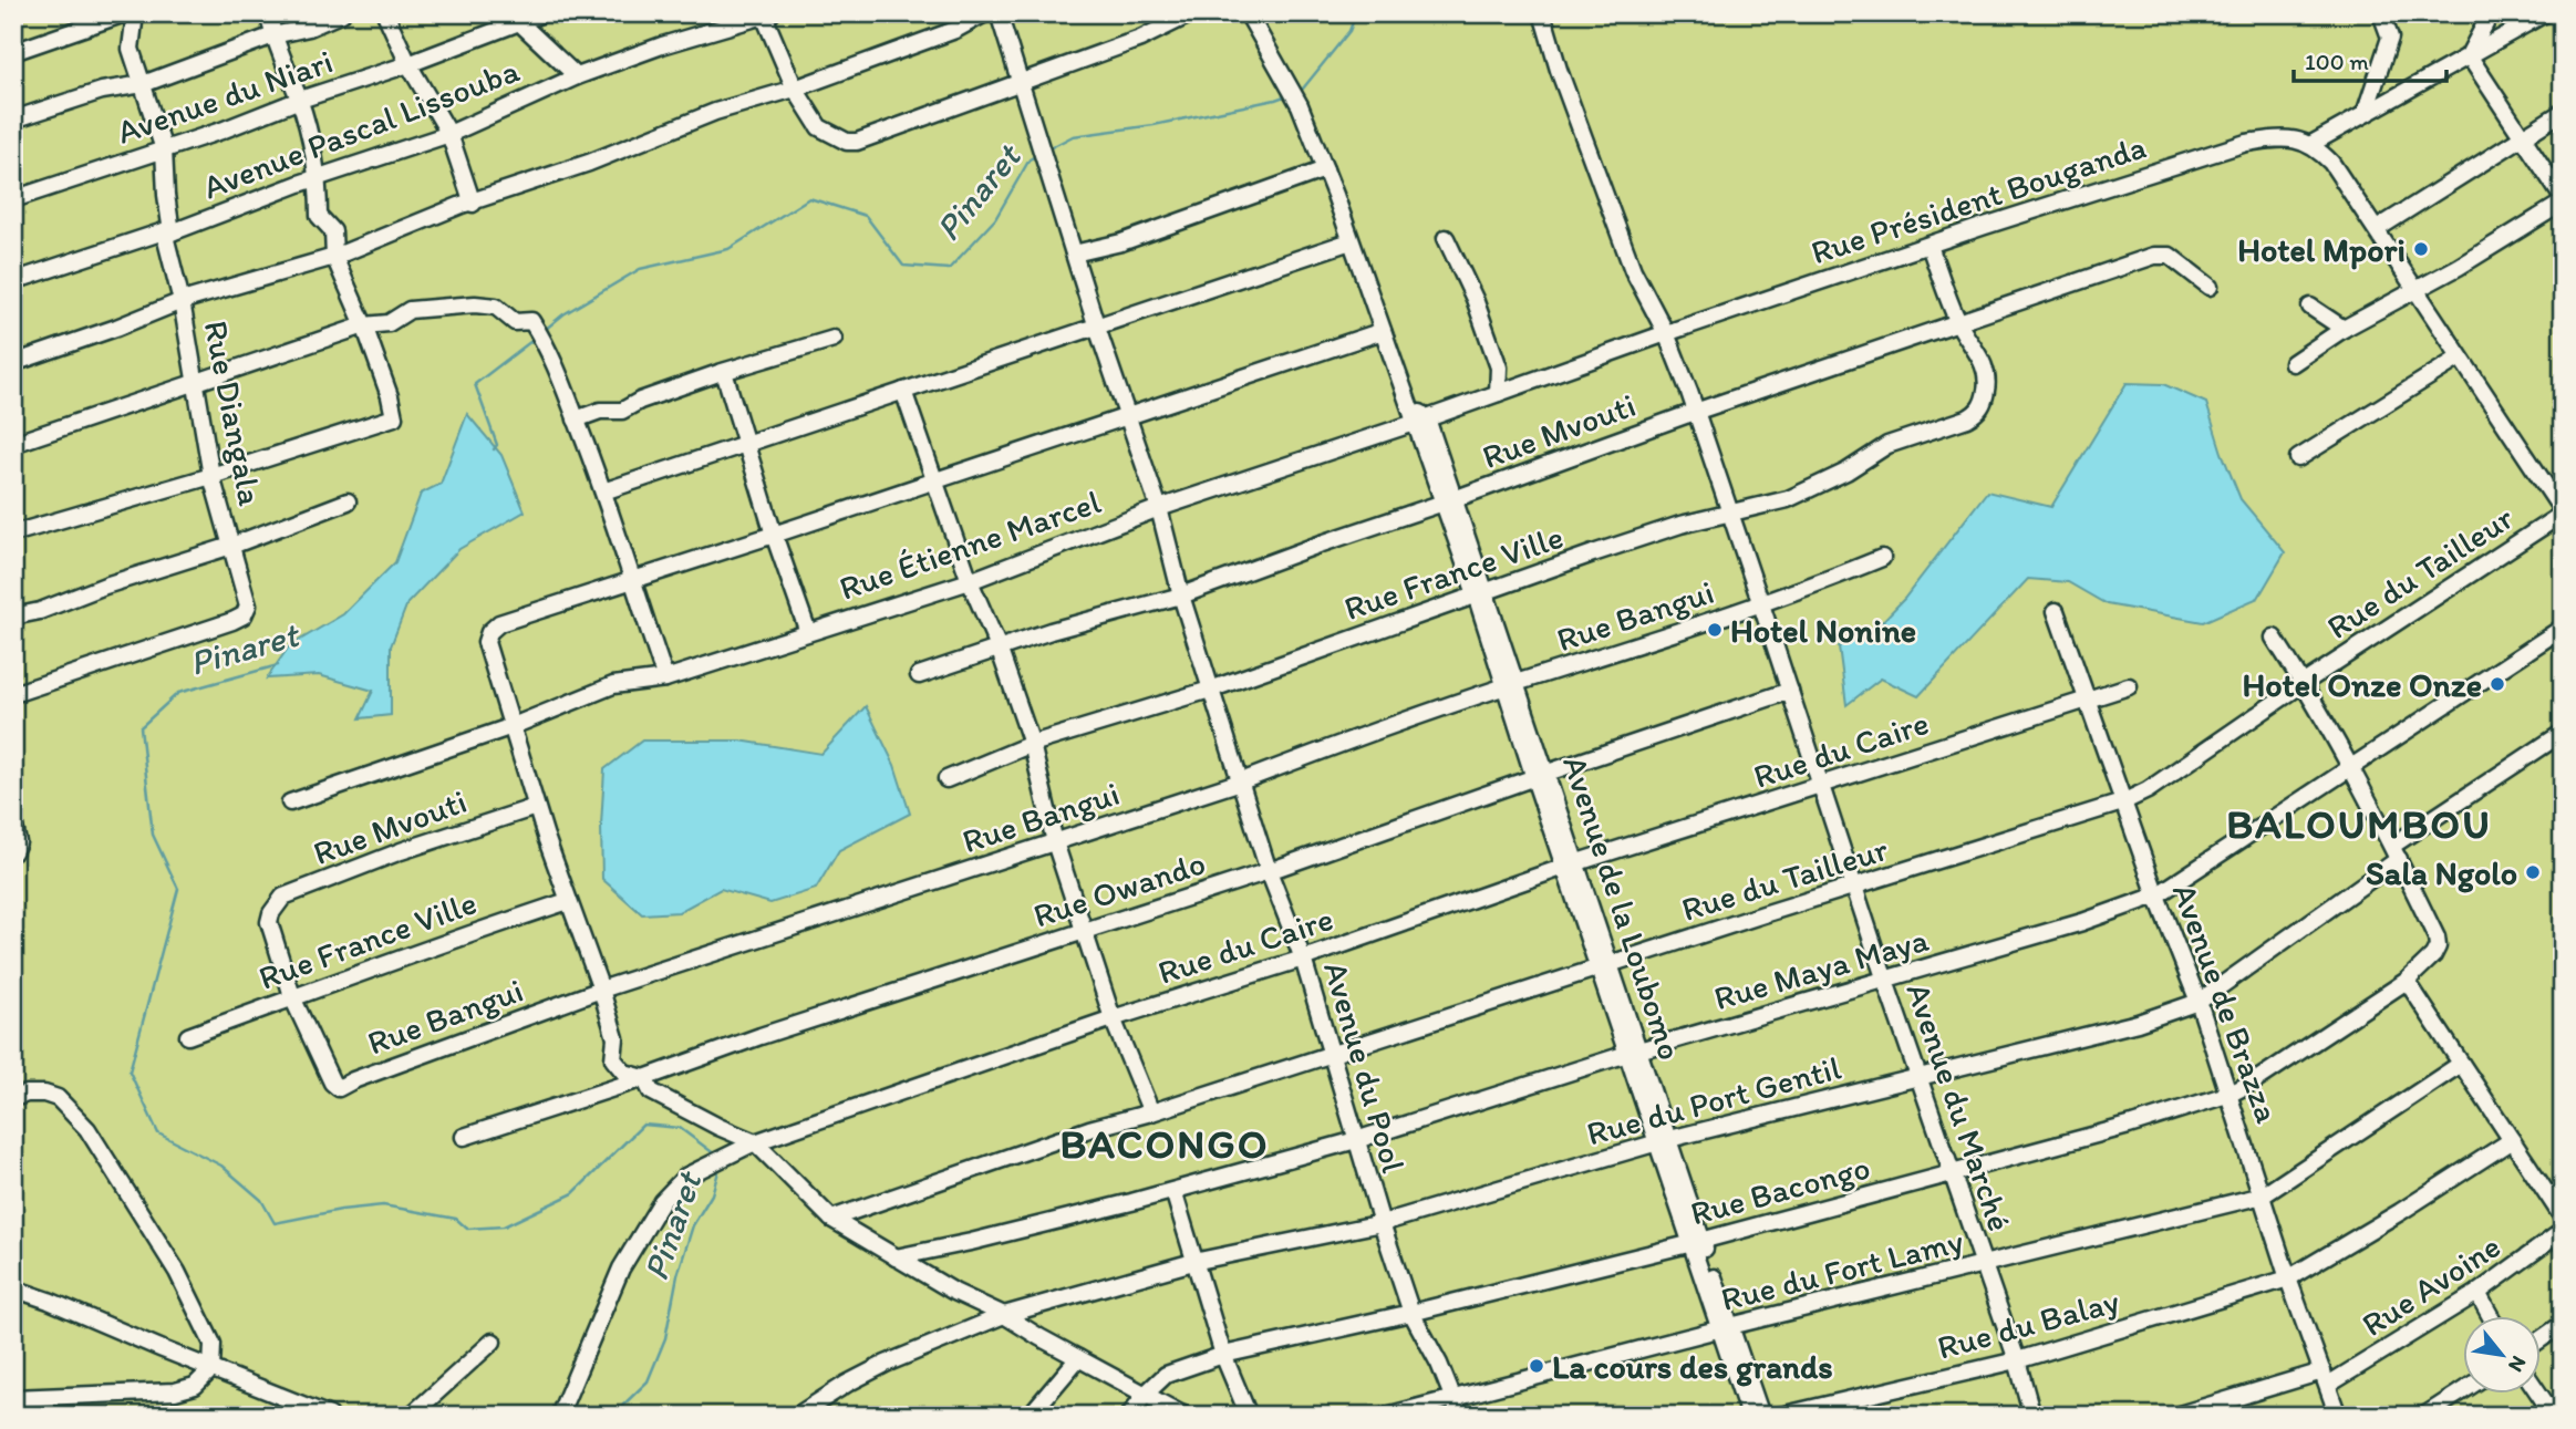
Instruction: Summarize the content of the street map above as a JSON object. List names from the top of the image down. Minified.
{"streets":{"street":["Avenue du Niari","Avenue Pascal Lissouba","Rue Président Bouganda","Rue Diangala","Rue Mvouti","Rue Étienne Marcel","Rue France Ville","Rue du Tailleur","Rue Bangui","Rue du Caire","Rue Owando","Avenue de la Loubomo","Rue Maya Maya","Avenue de Brazza","Avenue du Pool","Rue du Port Gentil","Avenue du Marché","Rue Bacongo","Rue du Fort Lamy","Rue Avoine","Rue du Balay"]},"crossings":[["Avenue du Niari","Rue Diangala"],["Avenue Pascal Lissouba","Rue Diangala"],["Rue Président Bouganda","Rue Étienne Marcel"],["Rue Président Bouganda","Avenue du Marché"],["Rue Mvouti","Rue France Ville"],["Rue Mvouti","Rue Bangui"],["Rue Mvouti","Avenue de la Loubomo"],["Rue Mvouti","Avenue du Pool"],["Rue Mvouti","Avenue du Marché"],["Rue Étienne Marcel","Avenue de la Loubomo"],["Rue Étienne Marcel","Avenue du Pool"],["Rue Étienne Marcel","Avenue du Marché"],["Rue France Ville","Rue Bangui"],["Rue France Ville","Avenue de la Loubomo"],["Rue France Ville","Avenue du Pool"],["Rue France Ville","Avenue du Marché"],["Rue du Tailleur","Avenue de la Loubomo"],["Rue du Tailleur","Avenue de Brazza"],["Rue du Tailleur","Avenue du Pool"],["Rue du Tailleur","Avenue du Marché"],["Rue Bangui","Avenue de la Loubomo"],["Rue Bangui","Avenue du Pool"],["Rue Bangui","Avenue du Marché"],["Rue du Caire","Avenue de la Loubomo"],["Rue du Caire","Avenue de Brazza"],["Rue du Caire","Avenue du Pool"],["Rue du Caire","Avenue du Marché"],["Rue Owando","Avenue de la Loubomo"],["Rue Owando","Avenue du Pool"],["Rue Owando","Avenue du Marché"],["Avenue de la Loubomo","Rue Maya Maya"],["Avenue de la Loubomo","Rue du Port Gentil"],["Avenue de la Loubomo","Rue Bacongo"],["Avenue de la Loubomo","Rue du Fort Lamy"],["Rue Maya Maya","Avenue de Brazza"],["Rue Maya Maya","Avenue du Pool"],["Rue Maya Maya","Avenue du Marché"],["Avenue de Brazza","Rue du Port Gentil"],["Avenue de Brazza","Rue Bacongo"],["Avenue de Brazza","Rue du Fort Lamy"],["Avenue de Brazza","Rue Avoine"],["Avenue de Brazza","Rue du Balay"],["Avenue du Pool","Rue du Port Gentil"],["Avenue du Pool","Rue Bacongo"],["Avenue du Pool","Rue du Fort Lamy"],["Rue du Port Gentil","Avenue du Marché"],["Rue du Port Gentil","Rue Bacongo"],["Avenue du Marché","Rue Bacongo"],["Avenue du Marché","Rue du Fort Lamy"],["Avenue du Marché","Rue du Balay"]],"districts":["BALOUMBOU","BACONGO"],"water":["Pinaret"],"places":["Hotel Mpori","Hotel Nonine","Hotel Onze Onze","Sala Ngolo","La cours des grands"],"scale_bar":"100 m","north":"bottom right"}
